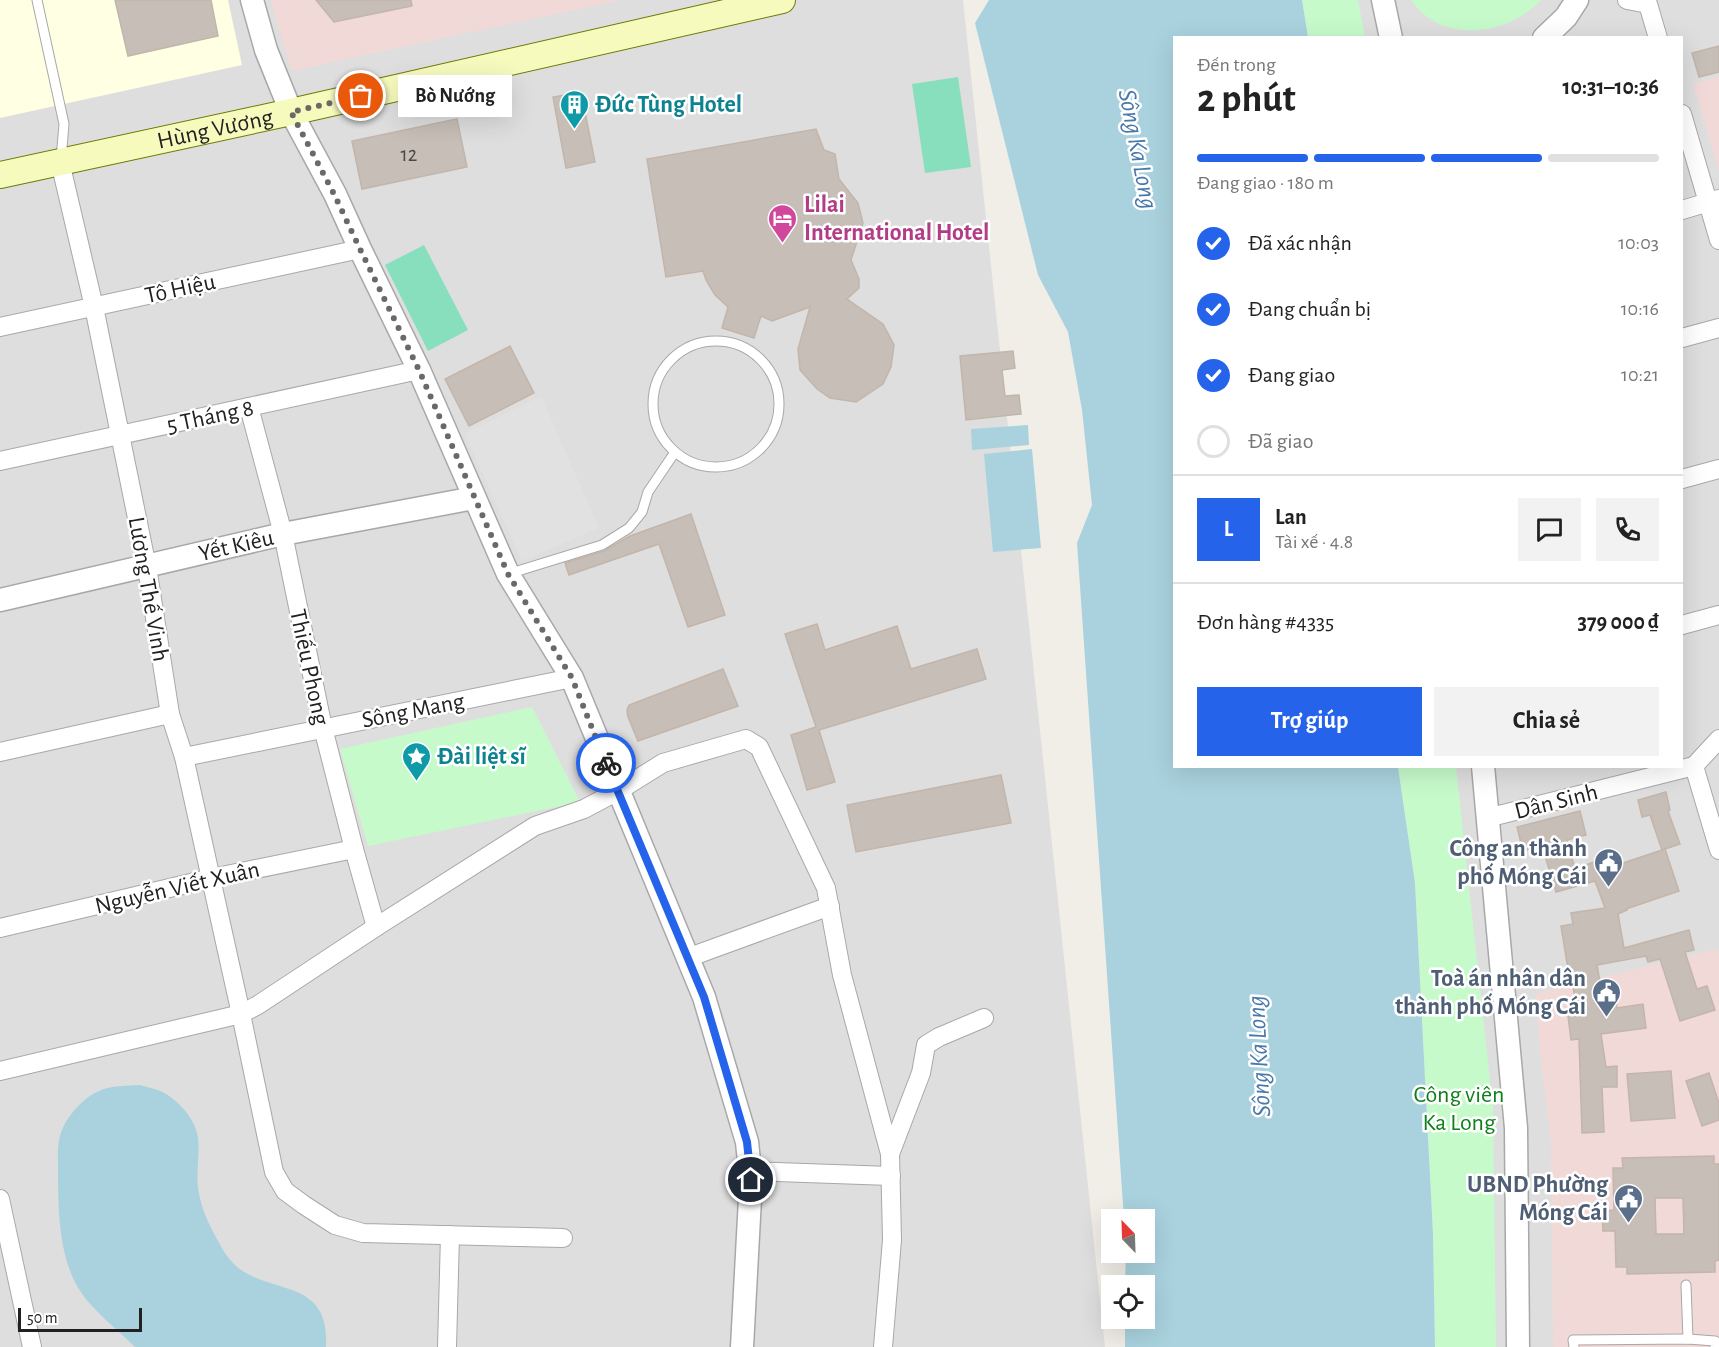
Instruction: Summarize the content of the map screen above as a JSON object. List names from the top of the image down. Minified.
{"streets":{"main road":["Hùng Vương"],"street":["Tô Hiệu","5 Tháng 8","Yết Kiêu","Lương Thế Vinh","Thiếu Phong","Sông Mang","Dân Sinh","Nguyễn Viết Xuân"]},"crossings":[["Hùng Vương","Lương Thế Vinh"],["Tô Hiệu","Lương Thế Vinh"],["5 Tháng 8","Lương Thế Vinh"],["5 Tháng 8","Thiếu Phong"],["Yết Kiêu","Lương Thế Vinh"],["Yết Kiêu","Thiếu Phong"],["Lương Thế Vinh","Sông Mang"],["Lương Thế Vinh","Nguyễn Viết Xuân"],["Thiếu Phong","Sông Mang"],["Thiếu Phong","Nguyễn Viết Xuân"]],"water":["Sông Ka Long"],"parks":["Công viên Ka Long"],"places":{"other":["Bò Nướng"],"building":["Đức Tùng Hotel"],"hotel":["Lilai International Hotel"],"place":["Đài liệt sĩ"],"public building":["Công an thành phố Móng Cái","Toà án nhân dân thành phố Móng Cái","UBND Phường Móng Cái"]},"house_numbers":["12"],"scale_bar":"50 m","north":"top left","page":{"heading":["2 phút","Đến trong","10:31–10:36"],"panel":["Lan","Tài xế · 4.8","Đơn hàng #4335","379 000 ₫"],"bubble":"Bò Nướng","bar":"Đang giao · 180 m","list":[["Đã xác nhận","10:03"],["Đang chuẩn bị","10:16"],["Đang giao","10:21"],"Đã giao"],"round":"L","buttons":["Trợ giúp","Chia sẻ"],"scale":"50 m"}}
